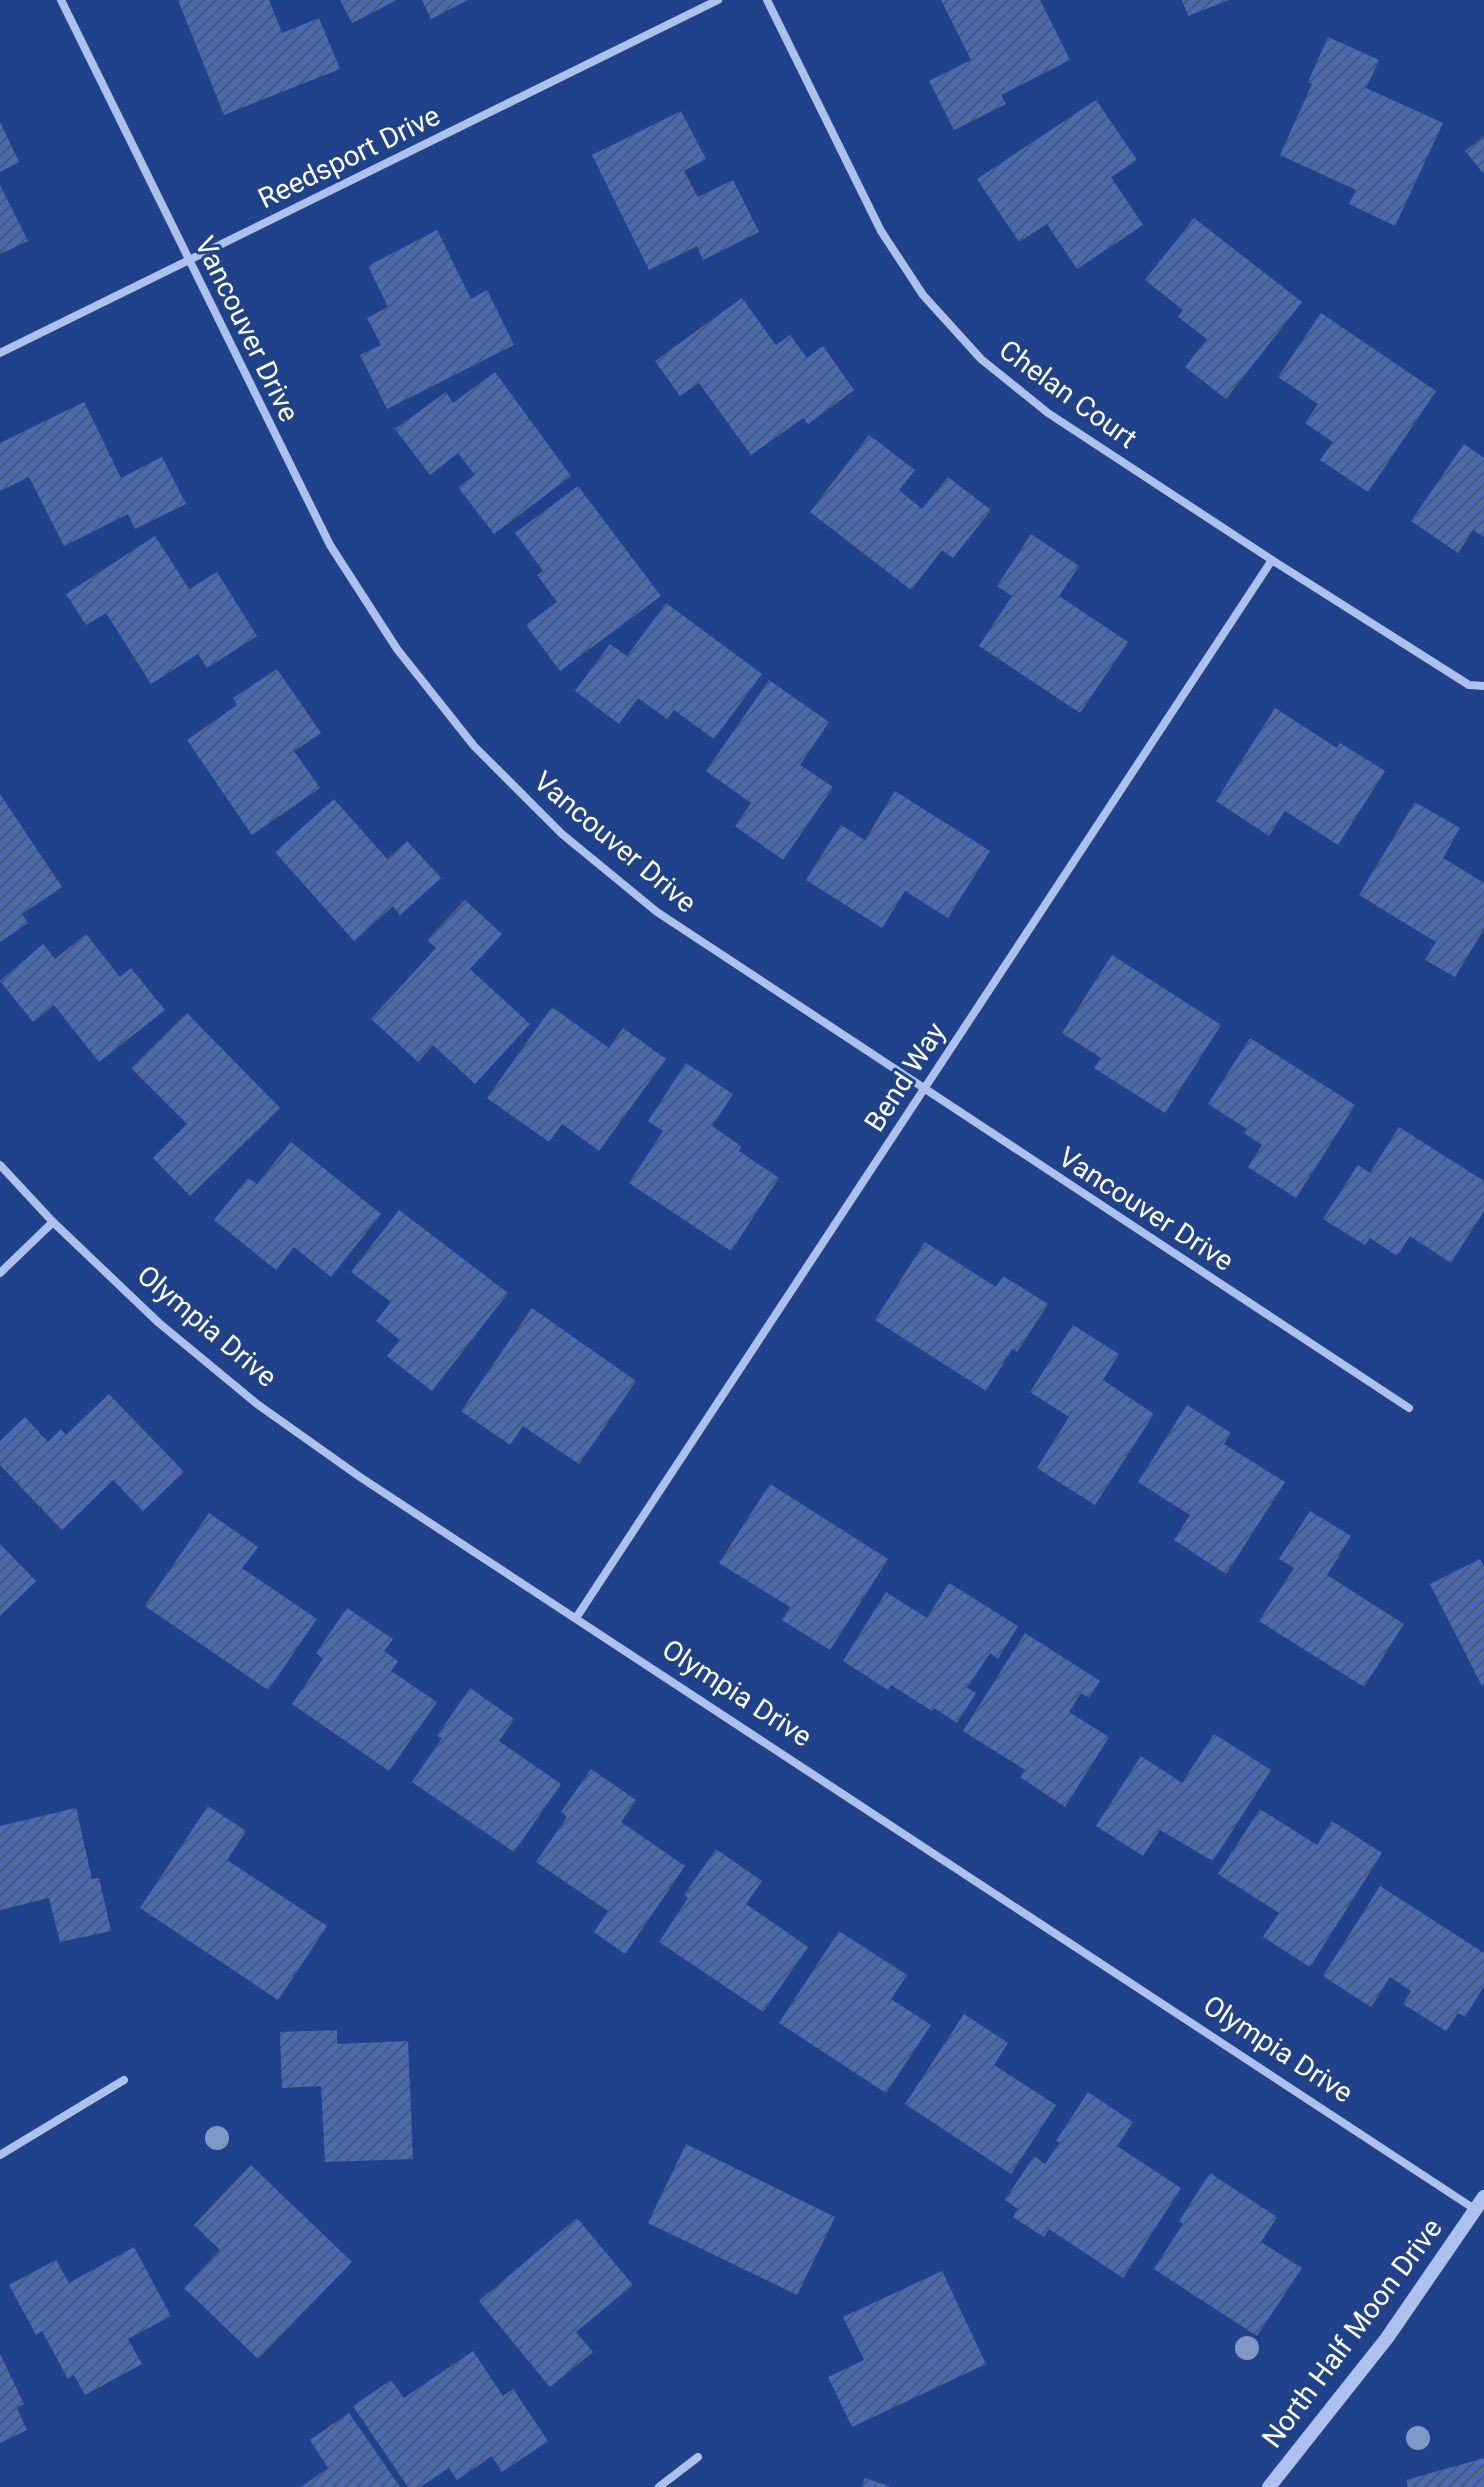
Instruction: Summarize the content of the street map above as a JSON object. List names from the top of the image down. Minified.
{"streets":{"street":["Reedsport Drive","Vancouver Drive","Chelan Court","Bend Way","Olympia Drive","North Half Moon Drive"]},"crossings":[["Reedsport Drive","Vancouver Drive"],["Vancouver Drive","Bend Way"],["Chelan Court","Bend Way"],["Bend Way","Olympia Drive"],["Olympia Drive","North Half Moon Drive"]]}
